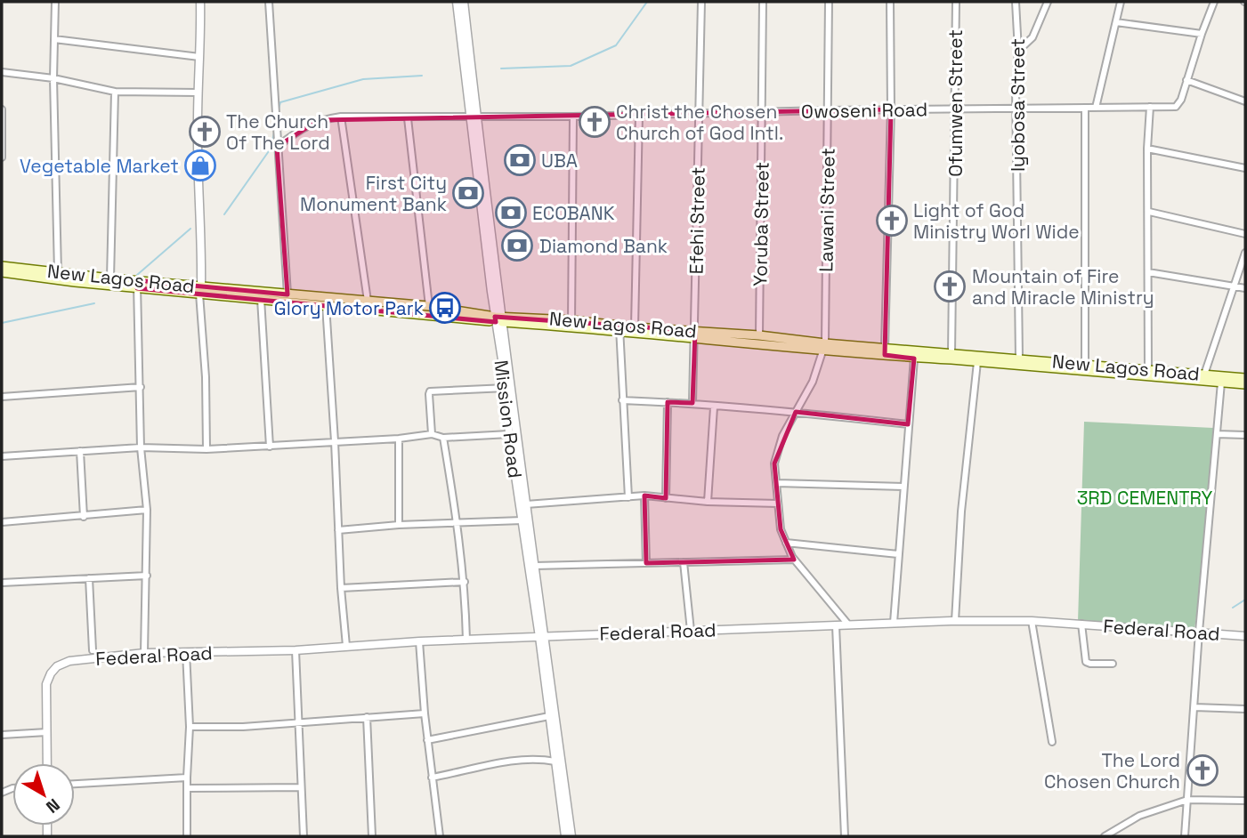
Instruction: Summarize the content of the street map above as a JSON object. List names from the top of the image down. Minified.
{"streets":{"main road":["New Lagos Road"],"street":["Ofumwen Street","Iyobosa Street","Owoseni Road","Lawani Street","Efehi Street","Yoruba Street","Mission Road","Federal Road"]},"crossings":[["Ofumwen Street","Owoseni Road"],["Ofumwen Street","New Lagos Road"],["Iyobosa Street","Owoseni Road"],["Iyobosa Street","New Lagos Road"],["Owoseni Road","Lawani Street"],["Owoseni Road","Efehi Street"],["Owoseni Road","Yoruba Street"],["Owoseni Road","Mission Road"],["Lawani Street","New Lagos Road"],["Lawani Street","Federal Road"],["Efehi Street","New Lagos Road"],["Yoruba Street","New Lagos Road"],["New Lagos Road","Mission Road"],["Mission Road","Federal Road"]],"parks":["3RD CEMENTRY"],"places":{"church":["Christ the Chosen Church of God Intl.","The Church Of The Lord","Light of God Ministry Worl Wide","Mountain of Fire and Miracle Ministry","The Lord Chosen Church"],"bank":["UBA","First City Monument Bank","ECOBANK","Diamond Bank"],"shop":["Vegetable Market"],"bus stop":["Glory Motor Park"]},"north":"bottom right"}
